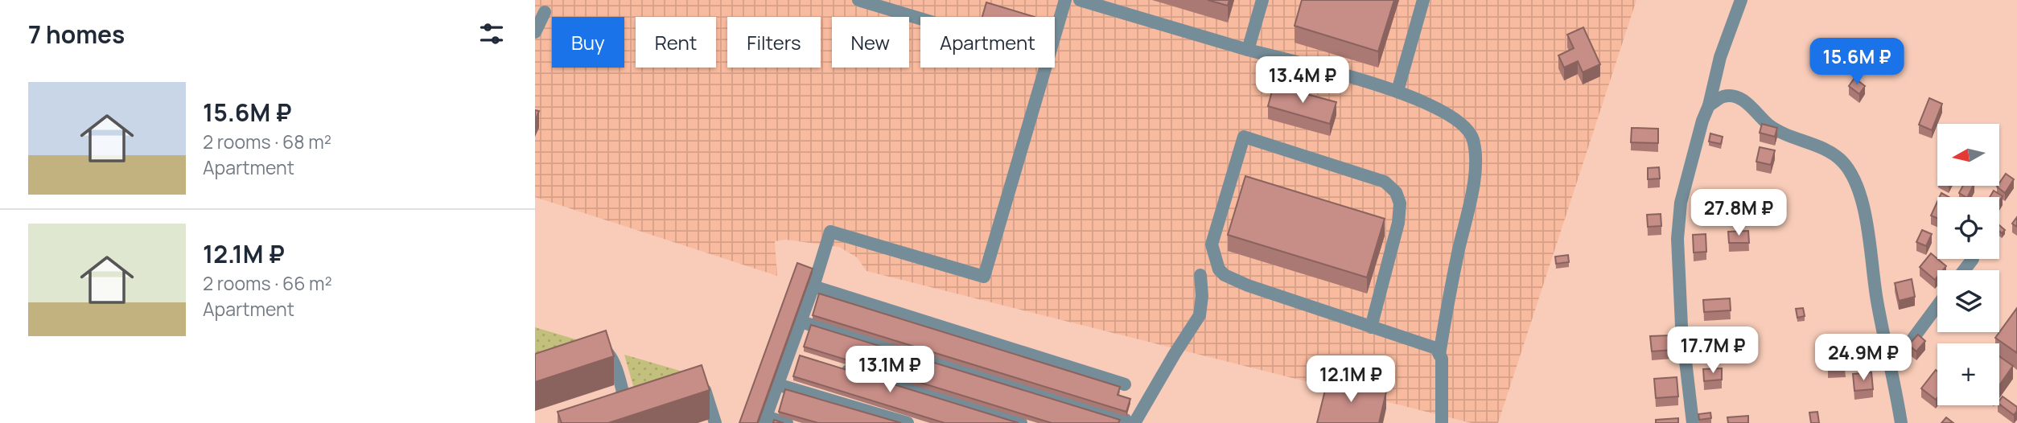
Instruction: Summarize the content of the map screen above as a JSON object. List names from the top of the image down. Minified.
{"north":"left","page":{"heading":"7 homes","chip":["Buy","Rent","Filters","New","Apartment"],"price":["15.6M ₽","13.4M ₽","27.8M ₽","17.7M ₽","24.9M ₽","13.1M ₽","12.1M ₽"],"list":[{"name":"15.6M ₽","note":"2 rooms · 68 m² · Apartment"},{"name":"12.1M ₽","note":"2 rooms · 66 m² · Apartment"}],"map_buttons":"+"}}
